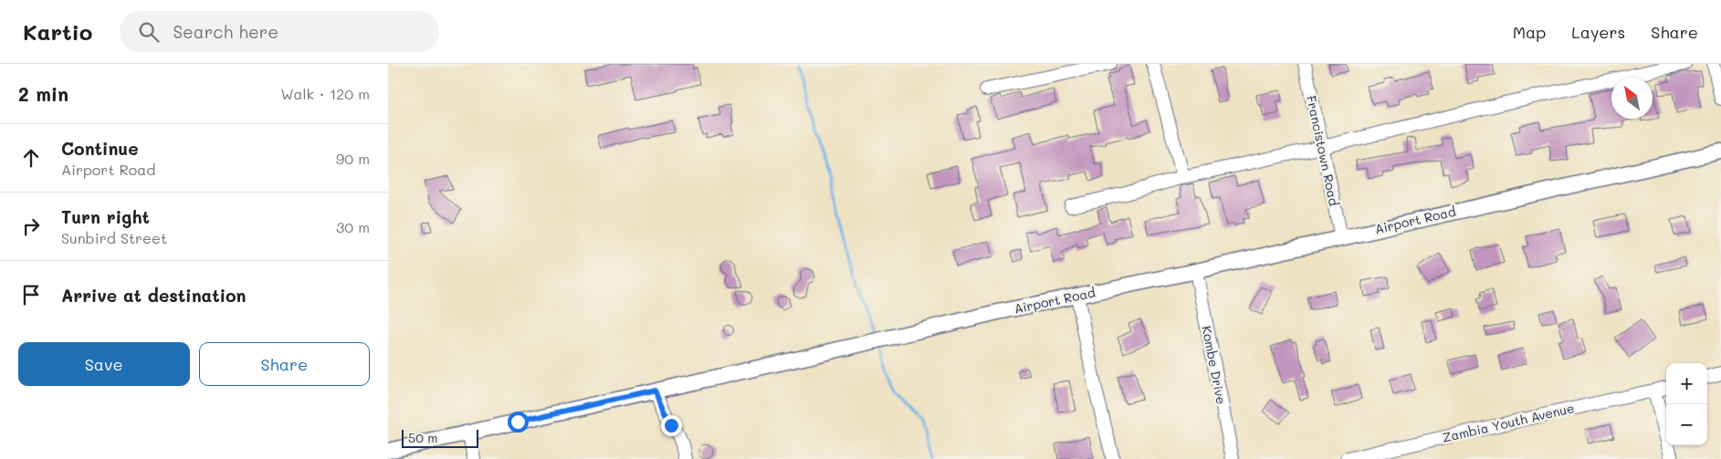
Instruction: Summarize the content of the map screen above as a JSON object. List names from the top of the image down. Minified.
{"streets":{"street":["Francistown Road","Airport Road","Kombe Drive","Zambia Youth Avenue"]},"crossings":[["Francistown Road","Airport Road"],["Airport Road","Kombe Drive"]],"scale_bar":"50 m","north":"top left","page":{"header":"Kartio","search":"Search here","nav":["Map","Layers","Share"],"heading":["2 min","Walk · 120 m"],"list":[["Continue","Airport Road","90 m"],["Turn right","Sunbird Street","30 m"],"Arrive at destination"],"buttons":["Save","Share"],"map_buttons":["+","−"],"scale":"50 m"}}
